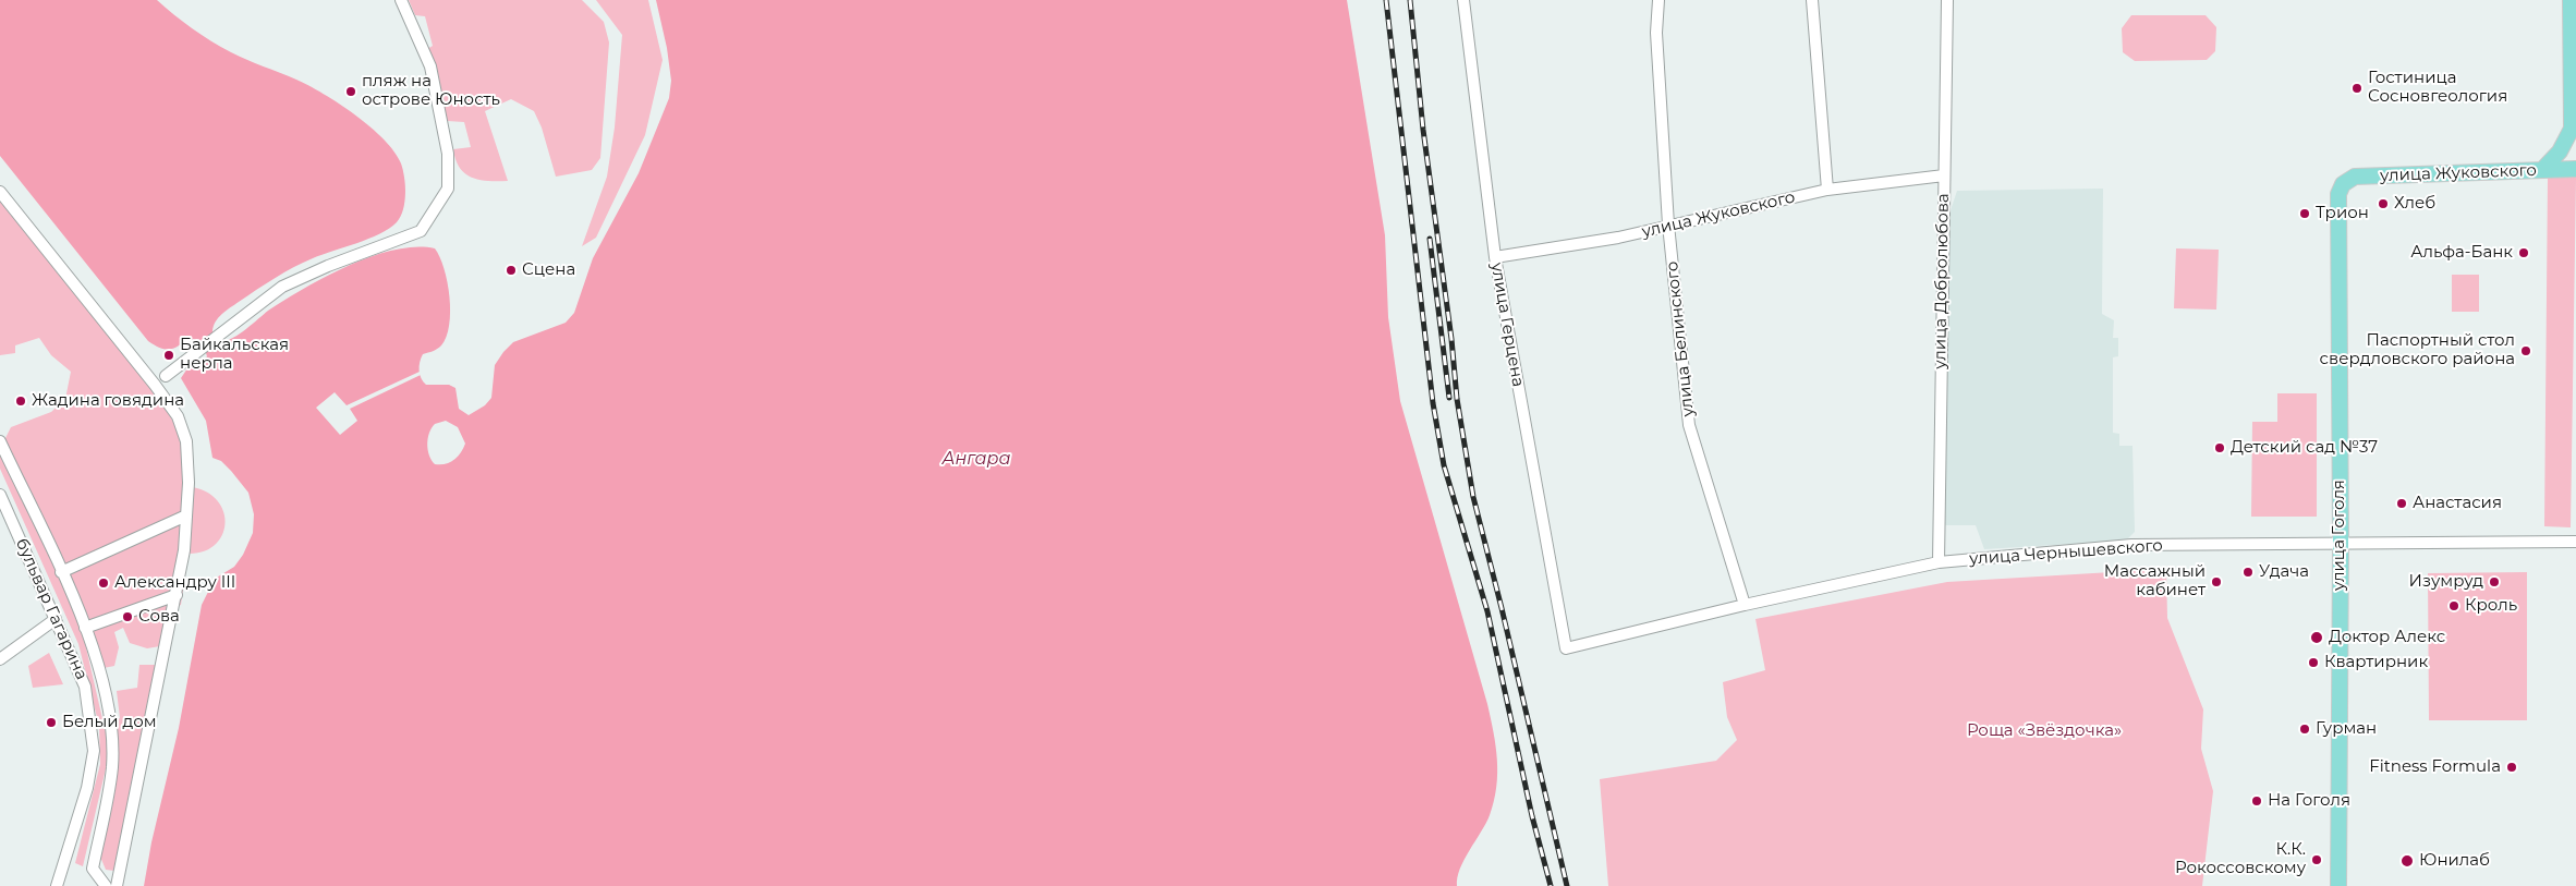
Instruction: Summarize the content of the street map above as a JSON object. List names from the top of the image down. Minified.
{"streets":{"main road":["улица Жуковского","улица Гоголя"],"street":["улица Добролюбова","улица Герцена","улица Белинского","улица Чернышевского","бульвар Гагарина"]},"crossings":[["улица Жуковского","улица Добролюбова"],["улица Жуковского","улица Герцена"],["улица Жуковского","улица Белинского"],["улица Жуковского","улица Гоголя"],["улица Добролюбова","улица Чернышевского"],["улица Герцена","улица Чернышевского"],["улица Белинского","улица Чернышевского"],["улица Гоголя","улица Чернышевского"]],"water":["Ангара"],"parks":["Роща «Звёздочка»"],"places":["Гостиница Сосновгеология","пляж на острове Юность","Хлеб","Трион","Альфа-Банк","Сцена","Паспортный стол свердловского района","Байкальская нерпа","Жадина говядина","Детский сад №37","Анастасия","Удача","Массажный кабинет","Изумруд","Александру III","Кроль","Сова","Доктор Алекс","Квартирник","Белый дом","Гурман","Fitness Formula","На Гоголя","К.К. Рокоссовскому","Юнилаб"]}
